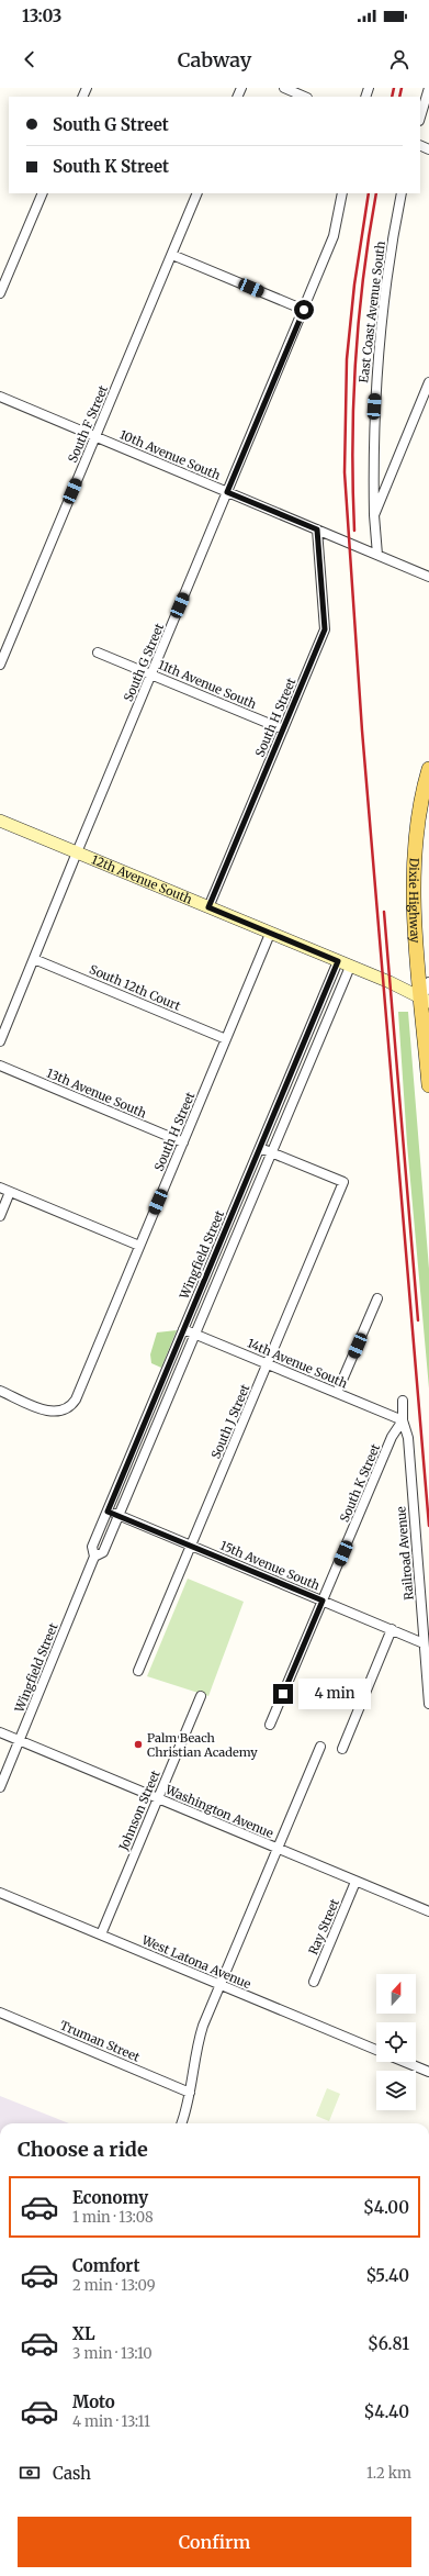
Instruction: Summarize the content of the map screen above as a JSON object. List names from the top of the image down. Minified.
{"streets":{"main road":["Dixie Highway"],"street":["East Coast Avenue South","South F Street","10th Avenue South","South G Street","11th Avenue South","South H Street","12th Avenue South","South 12th Court","13th Avenue South","Wingfield Street","14th Avenue South","South J Street","South K Street","Railroad Avenue","15th Avenue South","Johnson Street","Washington Avenue","Ray Street","West Latona Avenue","Truman Street"]},"crossings":[["South F Street","10th Avenue South"],["10th Avenue South","South G Street"],["10th Avenue South","South H Street"],["South G Street","11th Avenue South"],["South G Street","12th Avenue South"],["South G Street","South 12th Court"],["11th Avenue South","South H Street"],["South H Street","12th Avenue South"],["South H Street","South 12th Court"],["South H Street","13th Avenue South"],["12th Avenue South","Dixie Highway"],["12th Avenue South","Wingfield Street"],["Wingfield Street","14th Avenue South"],["Wingfield Street","South J Street"],["Wingfield Street","15th Avenue South"],["Wingfield Street","Washington Avenue"],["14th Avenue South","South J Street"],["14th Avenue South","South K Street"],["14th Avenue South","Railroad Avenue"],["South J Street","15th Avenue South"],["South K Street","Railroad Avenue"],["South K Street","15th Avenue South"],["Railroad Avenue","15th Avenue South"],["Johnson Street","Washington Avenue"],["Johnson Street","West Latona Avenue"],["Washington Avenue","Ray Street"]],"places":["Palm Beach Christian Academy"],"north":"top","page":{"status":"13:03","header":"Cabway","banner":["South G Street","South K Street"],"bubble":"4 min","heading":"Choose a ride","list":[{"name":"Economy","note":"1 min · 13:08","value":"$4.00"},{"name":"Comfort","note":"2 min · 13:09","value":"$5.40"},{"name":"XL","note":"3 min · 13:10","value":"$6.81"},{"name":"Moto","note":"4 min · 13:11","value":"$4.40"}],"pay":["Cash","1.2 km"],"buttons":"Confirm"}}
